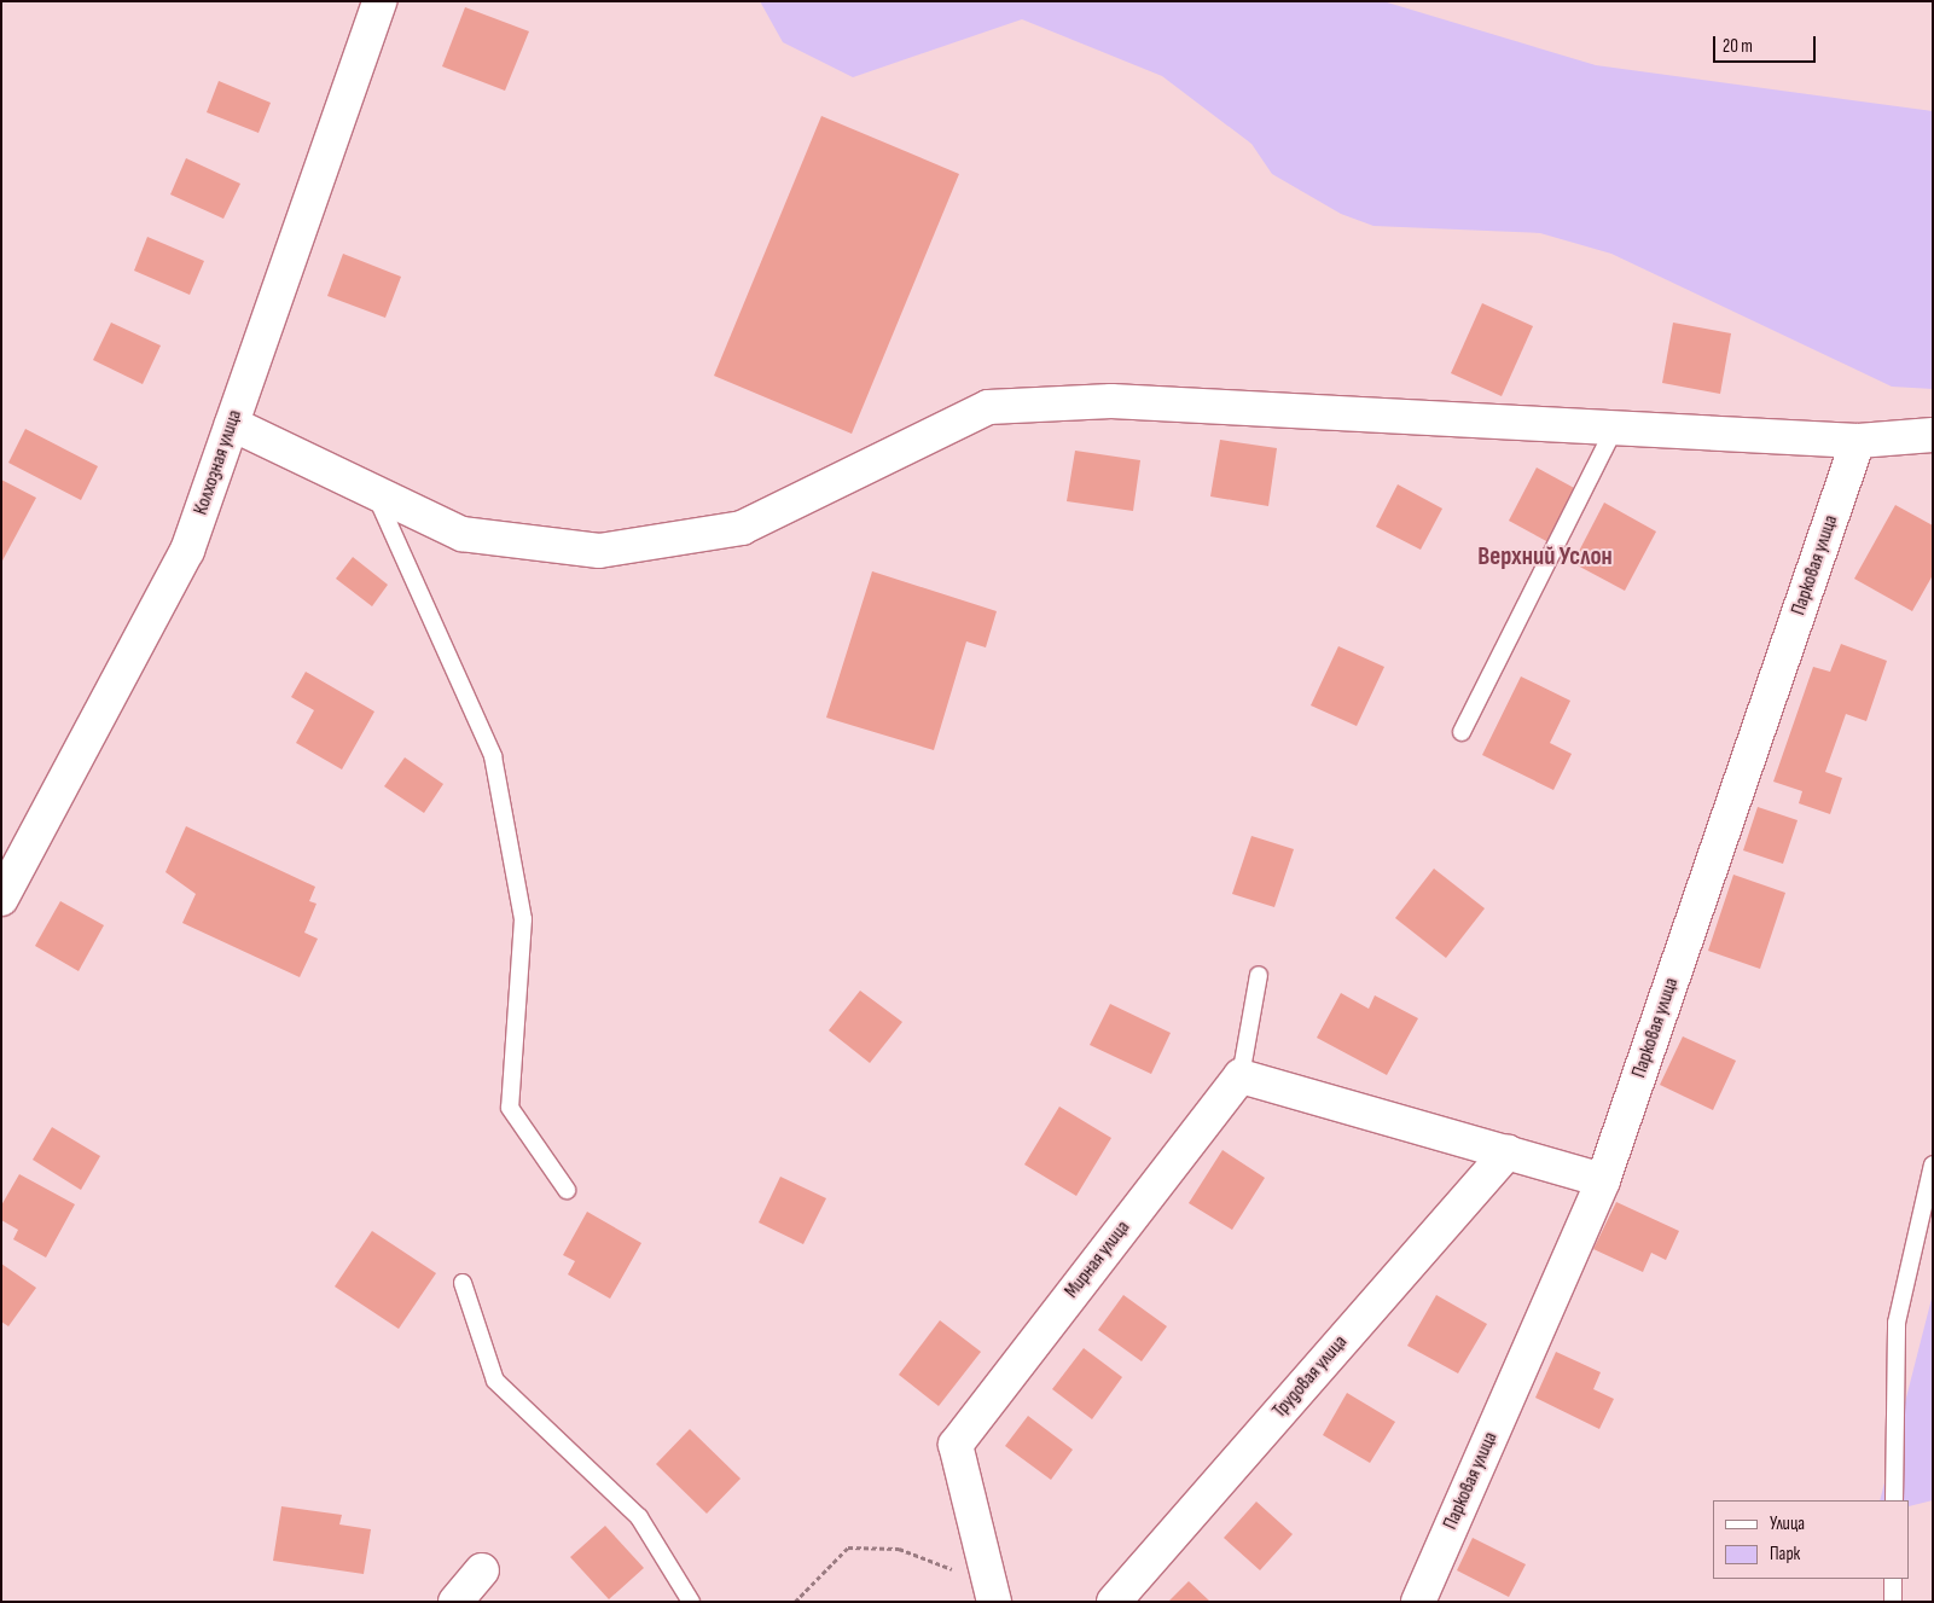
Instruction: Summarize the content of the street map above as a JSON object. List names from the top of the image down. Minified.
{"streets":{"street":["Колхозная улица","Парковая улица","Мирная улица","Трудовая улица"]},"districts":["Верхний Услон"],"legend":["Улица","Парк"],"scale_bar":"20 m"}
